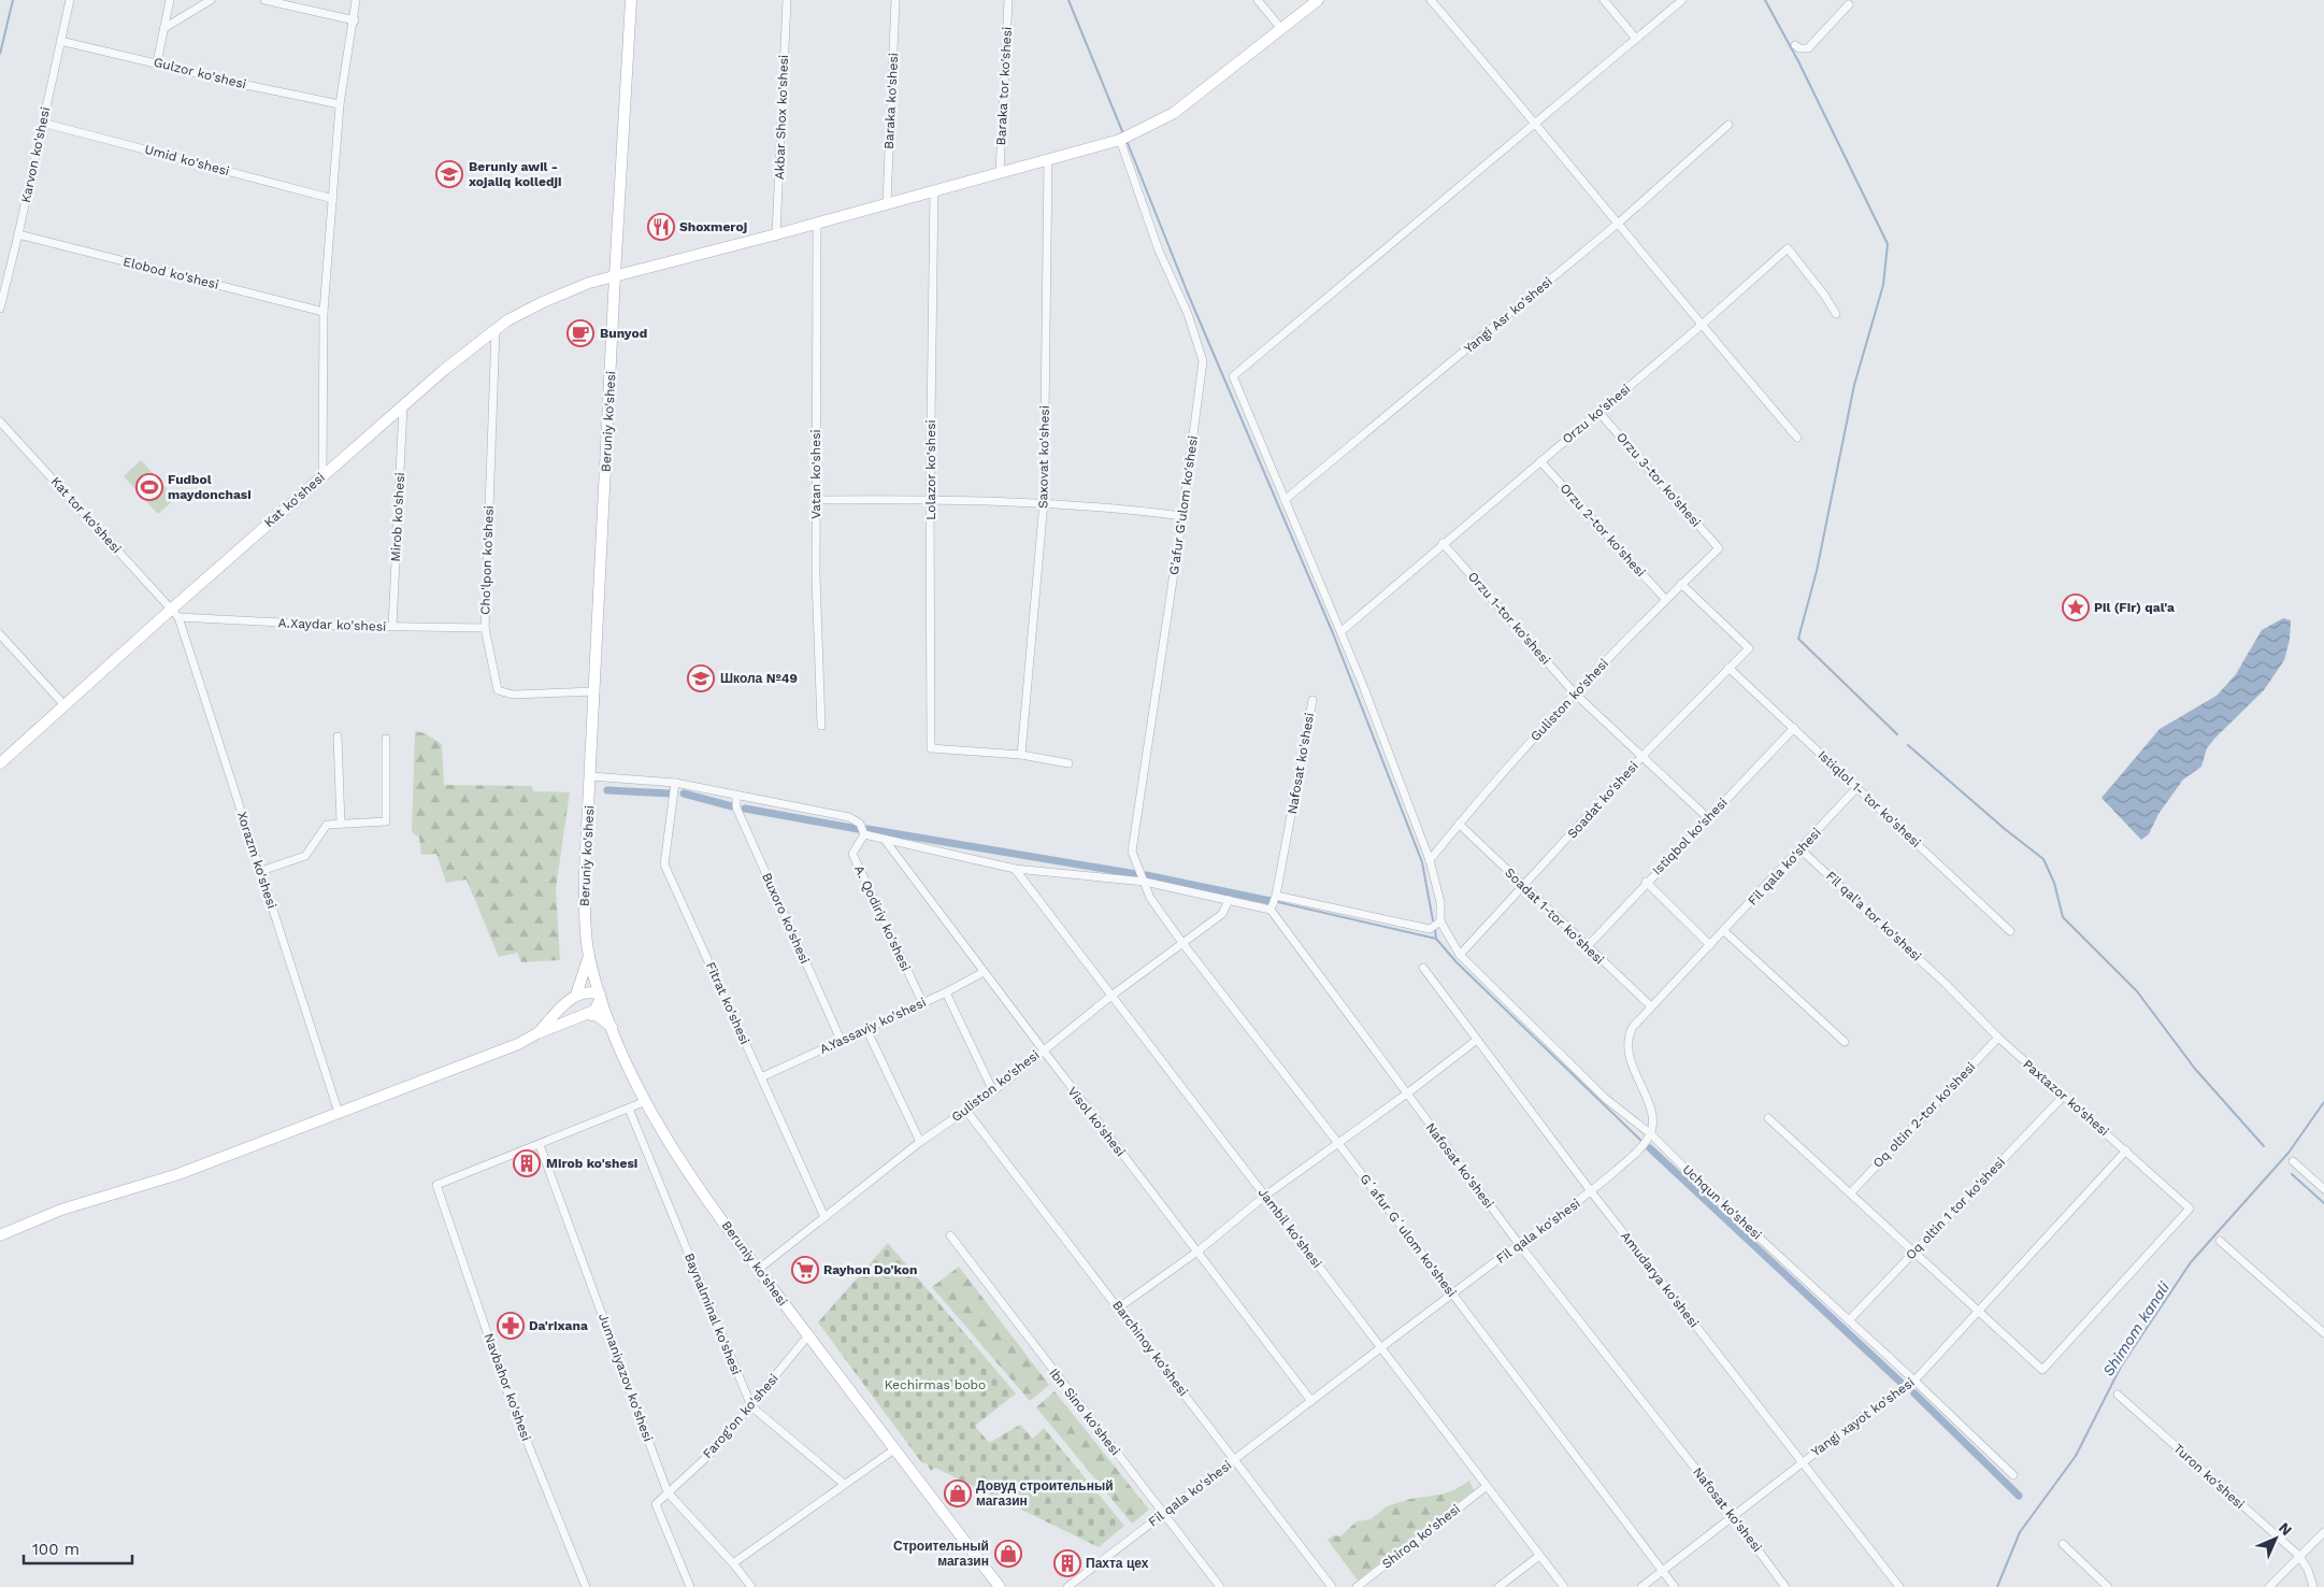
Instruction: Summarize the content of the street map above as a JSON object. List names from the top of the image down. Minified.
{"streets":{"street":["Gulzor ko'shesi","Baraka tor ko'shesi","Baraka ko'shesi","Akbar Shox ko'shesi","Karvon ko'shesi","Umid ko'shesi","Elobod ko'shesi","Yangi Asr ko'shesi","Orzu ko'shesi","Beruniy ko'shesi","Saxovat ko'shesi","Lolazor ko'shesi","Vatan ko'shesi","Orzu 3-tor ko'shesi","Kat ko'shesi","G'afur G'ulom ko'shesi","Kat tor ko'shesi","Mirob ko'shesi","Orzu 2-tor ko'shesi","Cho'lpon ko'shesi","Orzu 1-tor ko'shesi","A.Xaydar ko'shesi","Guliston ko'shesi","Nafosat ko'shesi","Istiqlol 1- tor ko'shesi","Soadat ko'shesi","Istiqbol ko'shesi","Xorazm ko'shesi","Fil qala ko'shesi","Soadat 1-tor ko'shesi","Fil qal'a tor ko'shesi","Buxoro ko'shesi","A. Qodiriy ko'shesi","Fitrat ko'shesi","A.Yassaviy ko'shesi","Paxtazor ko'shesi","Oq oltin 2-tor ko'shesi","Visol ko'shesi","Uchqun ko'shesi","Oq oltin 1 tor ko'shesi","Jambil ko'shesi","Gʻafur Gʻulom ko'shesi","Amudarya ko'shesi","Baynalminal ko'shesi","Barchinoy ko'shesi","Jumaniyazov ko'shesi","Navbahor ko'shesi","Ibn Sino ko'shesi","Farog'on ko'shesi","Yangi xayot ko'shesi","Turon ko'shesi","Shiroq ko'shesi"]},"crossings":[["Gulzor ko'shesi","Karvon ko'shesi"],["Baraka tor ko'shesi","Kat ko'shesi"],["Baraka ko'shesi","Kat ko'shesi"],["Akbar Shox ko'shesi","Kat ko'shesi"],["Karvon ko'shesi","Umid ko'shesi"],["Karvon ko'shesi","Elobod ko'shesi"],["Orzu ko'shesi","Orzu 3-tor ko'shesi"],["Orzu ko'shesi","Orzu 2-tor ko'shesi"],["Orzu ko'shesi","Orzu 1-tor ko'shesi"],["Beruniy ko'shesi","Kat ko'shesi"],["Beruniy ko'shesi","Cho'lpon ko'shesi"],["Beruniy ko'shesi","Guliston ko'shesi"],["Beruniy ko'shesi","Farog'on ko'shesi"],["Saxovat ko'shesi","Lolazor ko'shesi"],["Saxovat ko'shesi","Kat ko'shesi"],["Lolazor ko'shesi","Kat ko'shesi"],["Vatan ko'shesi","Kat ko'shesi"],["Orzu 3-tor ko'shesi","Guliston ko'shesi"],["Kat ko'shesi","G'afur G'ulom ko'shesi"],["Kat ko'shesi","Kat tor ko'shesi"],["Kat ko'shesi","Mirob ko'shesi"],["Kat ko'shesi","Cho'lpon ko'shesi"],["Kat ko'shesi","A.Xaydar ko'shesi"],["Kat ko'shesi","Xorazm ko'shesi"],["G'afur G'ulom ko'shesi","Gʻafur Gʻulom ko'shesi"],["Kat tor ko'shesi","A.Xaydar ko'shesi"],["Kat tor ko'shesi","Xorazm ko'shesi"],["Mirob ko'shesi","A.Xaydar ko'shesi"],["Orzu 2-tor ko'shesi","Guliston ko'shesi"],["Cho'lpon ko'shesi","A.Xaydar ko'shesi"],["Orzu 1-tor ko'shesi","Guliston ko'shesi"],["Orzu 1-tor ko'shesi","Soadat ko'shesi"],["Orzu 1-tor ko'shesi","Istiqbol ko'shesi"],["A.Xaydar ko'shesi","Xorazm ko'shesi"],["Guliston ko'shesi","Soadat ko'shesi"],["Guliston ko'shesi","Soadat 1-tor ko'shesi"],["Guliston ko'shesi","Fitrat ko'shesi"],["Guliston ko'shesi","Visol ko'shesi"],["Guliston ko'shesi","Jambil ko'shesi"],["Guliston ko'shesi","Gʻafur Gʻulom ko'shesi"],["Guliston ko'shesi","Barchinoy ko'shesi"],["Nafosat ko'shesi","Fil qala ko'shesi"],["Nafosat ko'shesi","Yangi xayot ko'shesi"],["Istiqlol 1- tor ko'shesi","Soadat ko'shesi"],["Istiqlol 1- tor ko'shesi","Istiqbol ko'shesi"],["Istiqlol 1- tor ko'shesi","Fil qala ko'shesi"],["Soadat ko'shesi","Soadat 1-tor ko'shesi"],["Soadat ko'shesi","Uchqun ko'shesi"],["Istiqbol ko'shesi","Soadat 1-tor ko'shesi"],["Fil qala ko'shesi","Soadat 1-tor ko'shesi"],["Fil qala ko'shesi","Fil qal'a tor ko'shesi"],["Fil qala ko'shesi","Visol ko'shesi"],["Fil qala ko'shesi","Uchqun ko'shesi"],["Fil qala ko'shesi","Jambil ko'shesi"],["Fil qala ko'shesi","Gʻafur Gʻulom ko'shesi"],["Fil qala ko'shesi","Amudarya ko'shesi"],["Fil qala ko'shesi","Barchinoy ko'shesi"],["Fil qala ko'shesi","Ibn Sino ko'shesi"],["Fil qal'a tor ko'shesi","Paxtazor ko'shesi"],["Buxoro ko'shesi","A.Yassaviy ko'shesi"],["A. Qodiriy ko'shesi","A.Yassaviy ko'shesi"],["Fitrat ko'shesi","A.Yassaviy ko'shesi"],["A.Yassaviy ko'shesi","Visol ko'shesi"],["Paxtazor ko'shesi","Oq oltin 2-tor ko'shesi"],["Paxtazor ko'shesi","Oq oltin 1 tor ko'shesi"],["Paxtazor ko'shesi","Yangi xayot ko'shesi"],["Uchqun ko'shesi","Oq oltin 1 tor ko'shesi"],["Uchqun ko'shesi","Yangi xayot ko'shesi"],["Jambil ko'shesi","Shiroq ko'shesi"],["Gʻafur Gʻulom ko'shesi","Yangi xayot ko'shesi"],["Amudarya ko'shesi","Yangi xayot ko'shesi"],["Baynalminal ko'shesi","Farog'on ko'shesi"],["Jumaniyazov ko'shesi","Navbahor ko'shesi"],["Jumaniyazov ko'shesi","Farog'on ko'shesi"]],"water":["Shimom kanali"],"parks":["Kechirmas bobo"],"places":{"school or university":["Beruniy awil - xojaliq kolledji","Школа №49"],"restaurant":["Shoxmeroj"],"cafe":["Bunyod"],"sports":["Fudbol maydonchasi"],"place":["Pil (Fir) qal'a"],"building":["Mirob ko'shesi","Пахта цех"],"supermarket":["Rayhon Do'kon"],"pharmacy":["Da'rixana"],"shop":["Довуд строительный магазин","Строительный магазин"]},"scale_bar":"100 m","north":"top right"}
